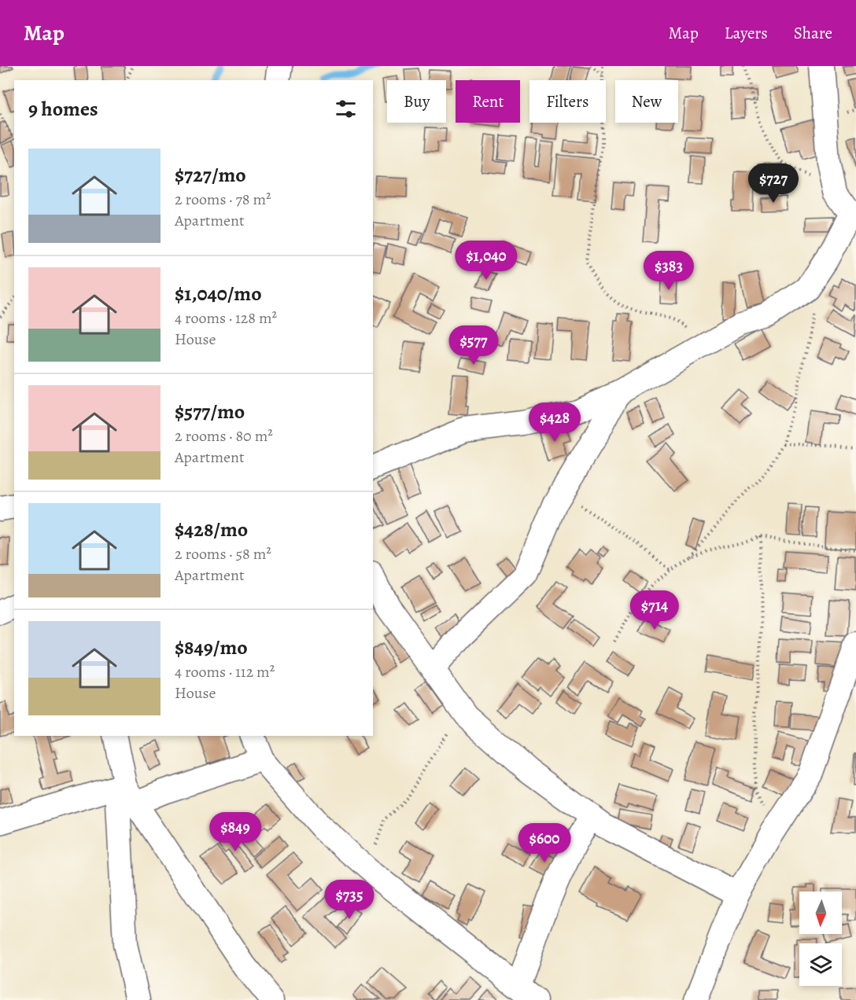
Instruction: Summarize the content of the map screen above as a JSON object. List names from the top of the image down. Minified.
{"north":"bottom","page":{"header":"Map","nav":["Map","Layers","Share"],"chip":["Buy","Rent","Filters","New"],"heading":"9 homes","list":[{"name":"$727/mo","note":"2 rooms · 78 m² · Apartment"},{"name":"$1,040/mo","note":"4 rooms · 128 m² · House"},{"name":"$577/mo","note":"2 rooms · 80 m² · Apartment"},{"name":"$428/mo","note":"2 rooms · 58 m² · Apartment"},{"name":"$849/mo","note":"4 rooms · 112 m² · House"}],"price":["$727","$1,040","$383","$577","$428","$714","$849","$600","$735"]}}
